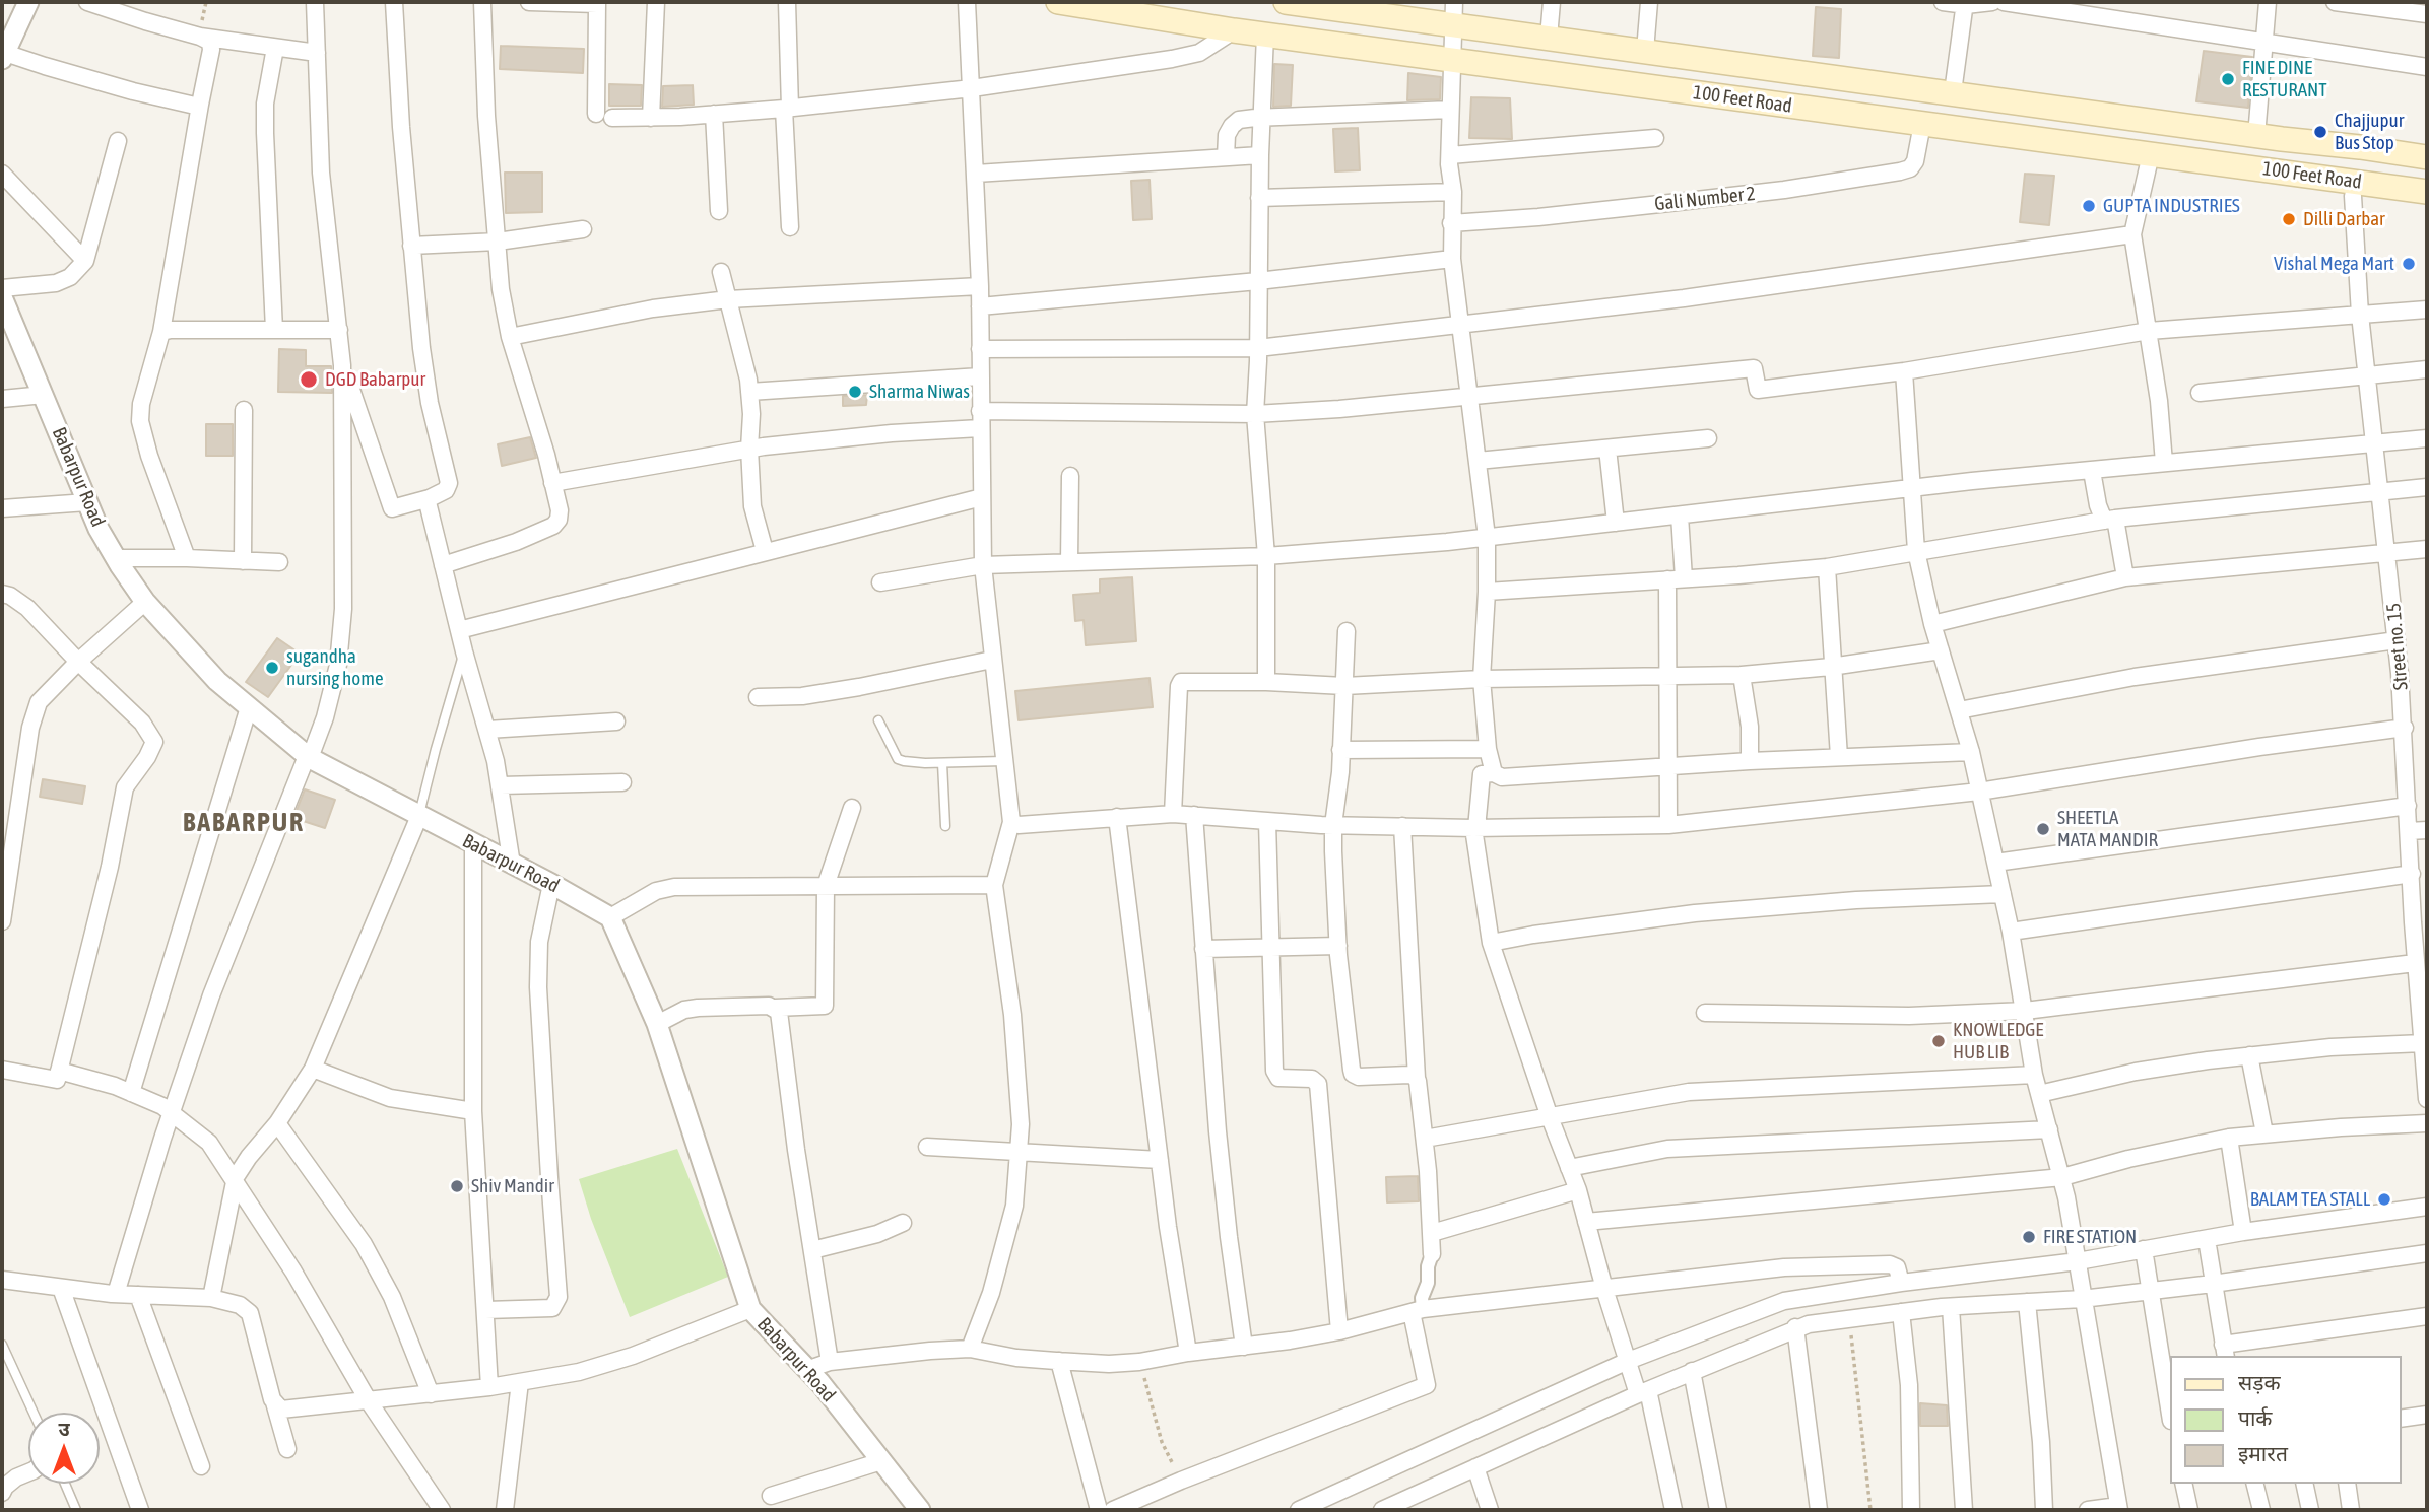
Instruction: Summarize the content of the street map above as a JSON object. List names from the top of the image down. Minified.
{"streets":{"main road":["100 Feet Road"],"street":["Gali Number 2","Babarpur Road","Street no. 15"]},"crossings":[["100 Feet Road","Gali Number 2"]],"districts":["BABARPUR"],"places":["FINE DINE RESTURANT","Chajjupur Bus Stop","GUPTA INDUSTRIES","Dilli Darbar","Vishal Mega Mart","DGD Babarpur","Sharma Niwas","sugandha nursing home","SHEETLA MATA MANDIR","KNOWLEDGE HUB LIB","Shiv Mandir","BALAM TEA STALL","FIRE STATION"],"legend":["सड़क","पार्क","इमारत"],"north":"top"}
